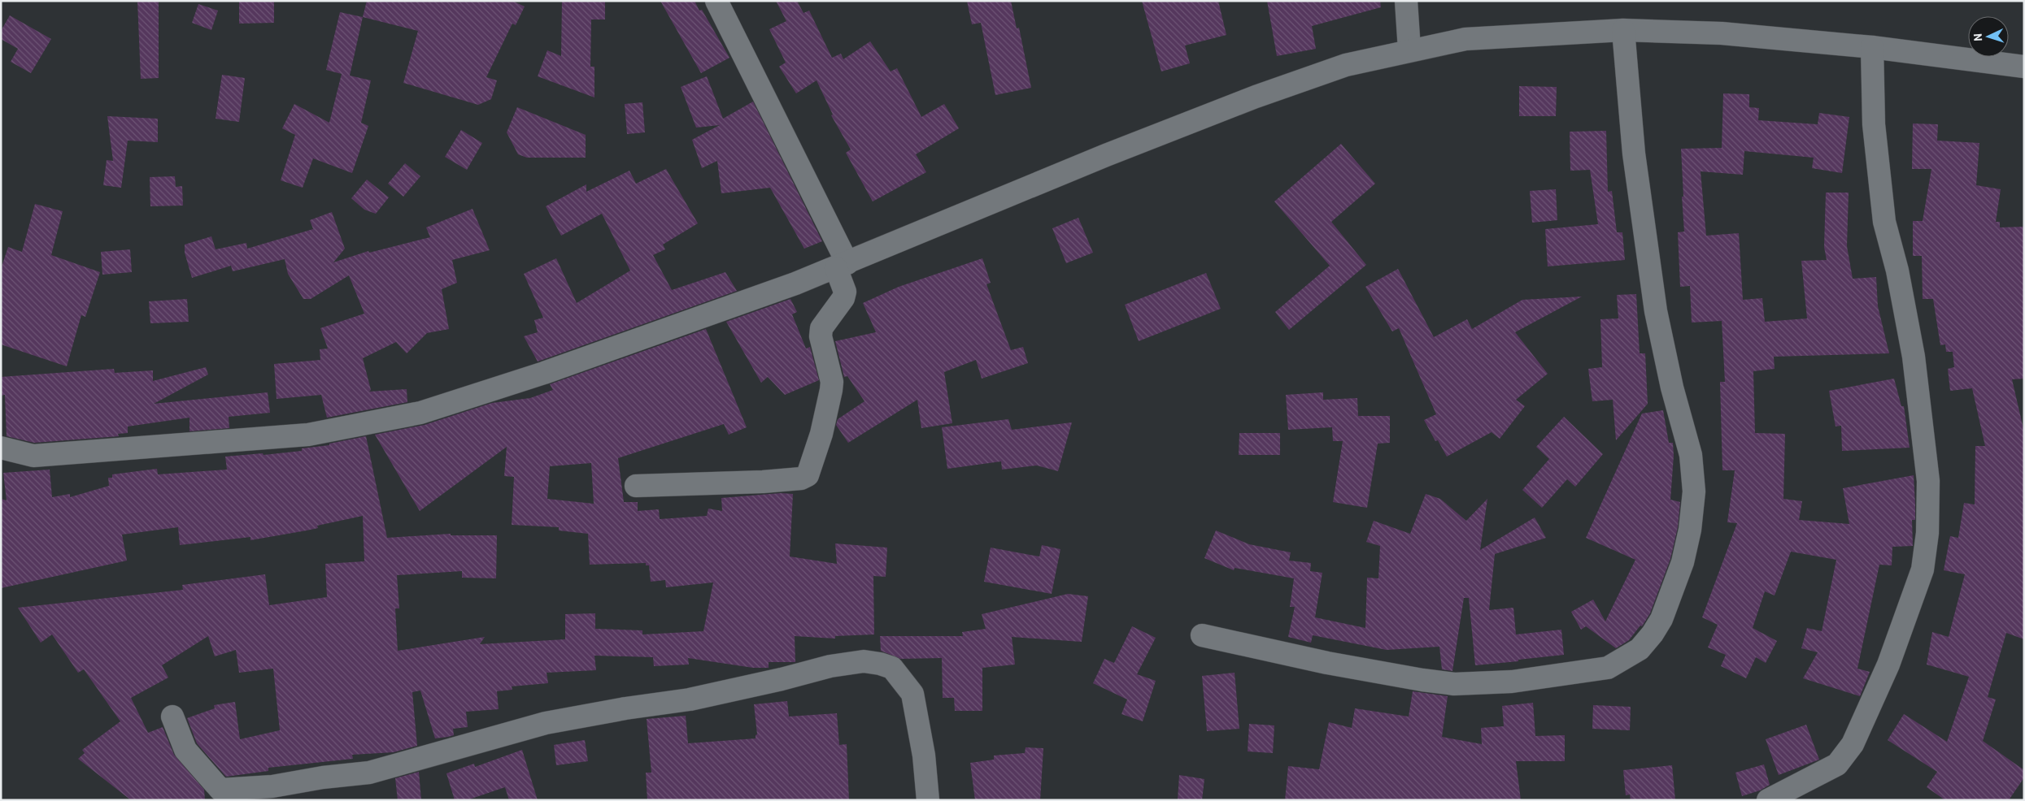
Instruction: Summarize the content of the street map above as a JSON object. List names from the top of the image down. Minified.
{"north":"left"}
